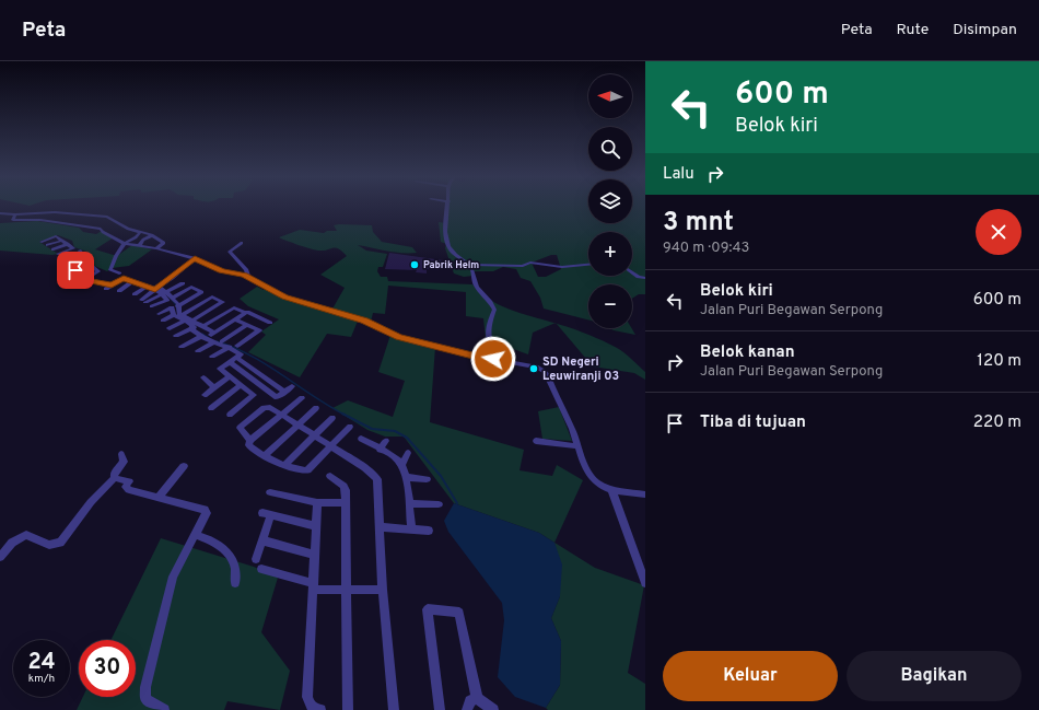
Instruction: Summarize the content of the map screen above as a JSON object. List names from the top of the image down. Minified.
{"places":["Pabrik Helm","SD Negeri Leuwiranji 03"],"north":"left","page":{"header":"Peta","nav":["Peta","Rute","Disimpan"],"turn":["600 m","Belok kiri"],"map_buttons":["+","−"],"then":"Lalu","heading":["3 mnt","940 m · 09:43"],"list":[{"name":"Belok kiri","note":"Jalan Puri Begawan Serpong","value":"600 m"},{"name":"Belok kanan","note":"Jalan Puri Begawan Serpong","value":"120 m"},{"name":"Tiba di tujuan","value":"220 m"}],"speed":"24 km/h","limit":"30","buttons":["Keluar","Bagikan"]}}
